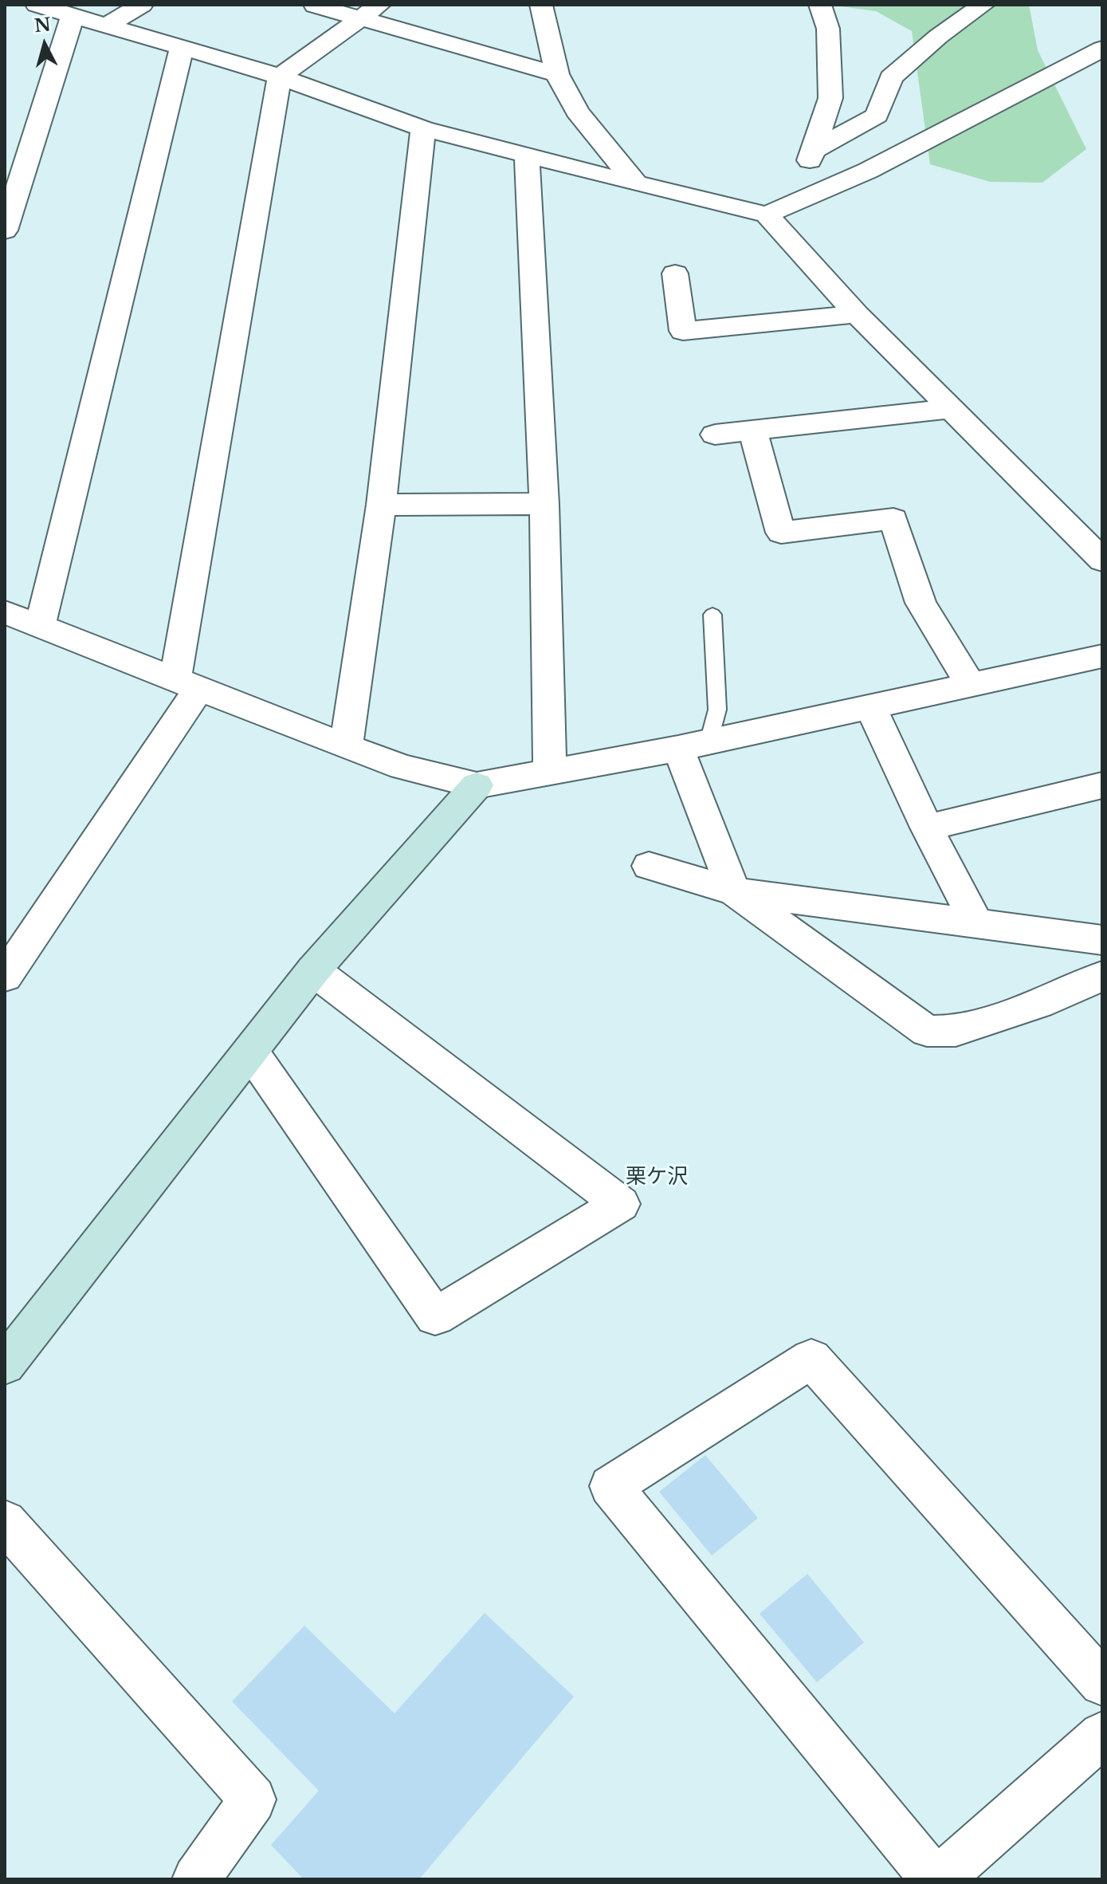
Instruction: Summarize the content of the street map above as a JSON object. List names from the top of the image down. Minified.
{"districts":["栗ケ沢"],"north":"top"}
